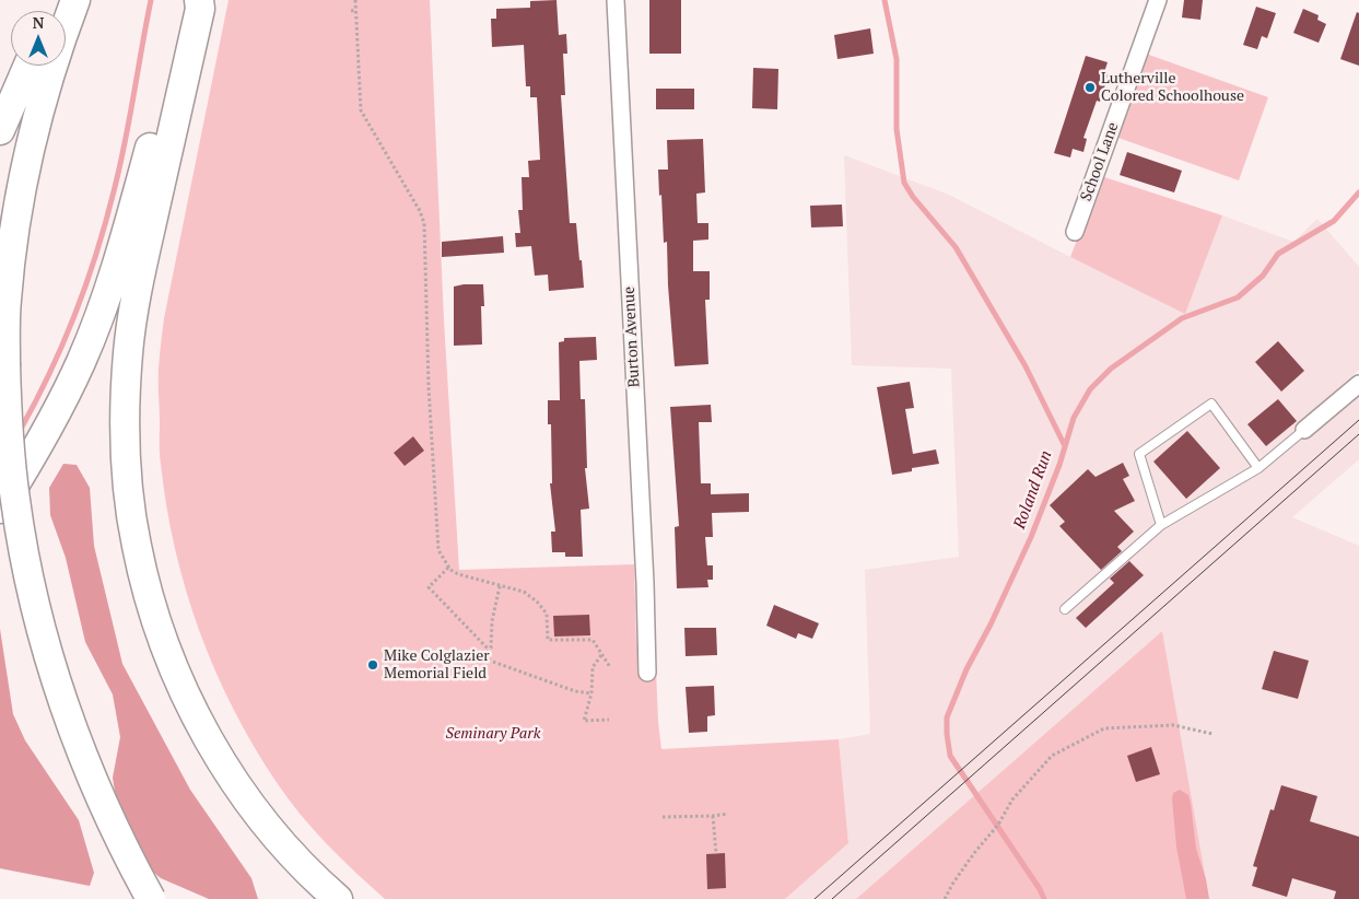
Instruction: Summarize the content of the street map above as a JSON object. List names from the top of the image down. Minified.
{"streets":{"street":["School Lane","Burton Avenue"]},"water":["Roland Run"],"parks":["Seminary Park"],"places":["Lutherville Colored Schoolhouse","Mike Colglazier Memorial Field"],"north":"top"}
